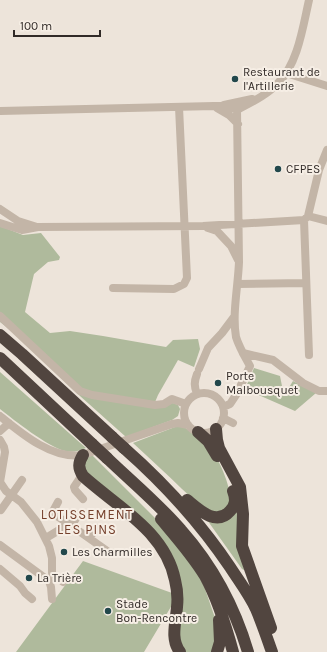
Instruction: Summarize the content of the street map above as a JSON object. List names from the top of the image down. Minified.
{"districts":["LOTISSEMENT LES PINS"],"places":["Restaurant de l'Artillerie","CFPES","Porte Malbousquet","Les Charmilles","La Trière","Stade Bon-Rencontre"],"scale_bar":"100 m"}
